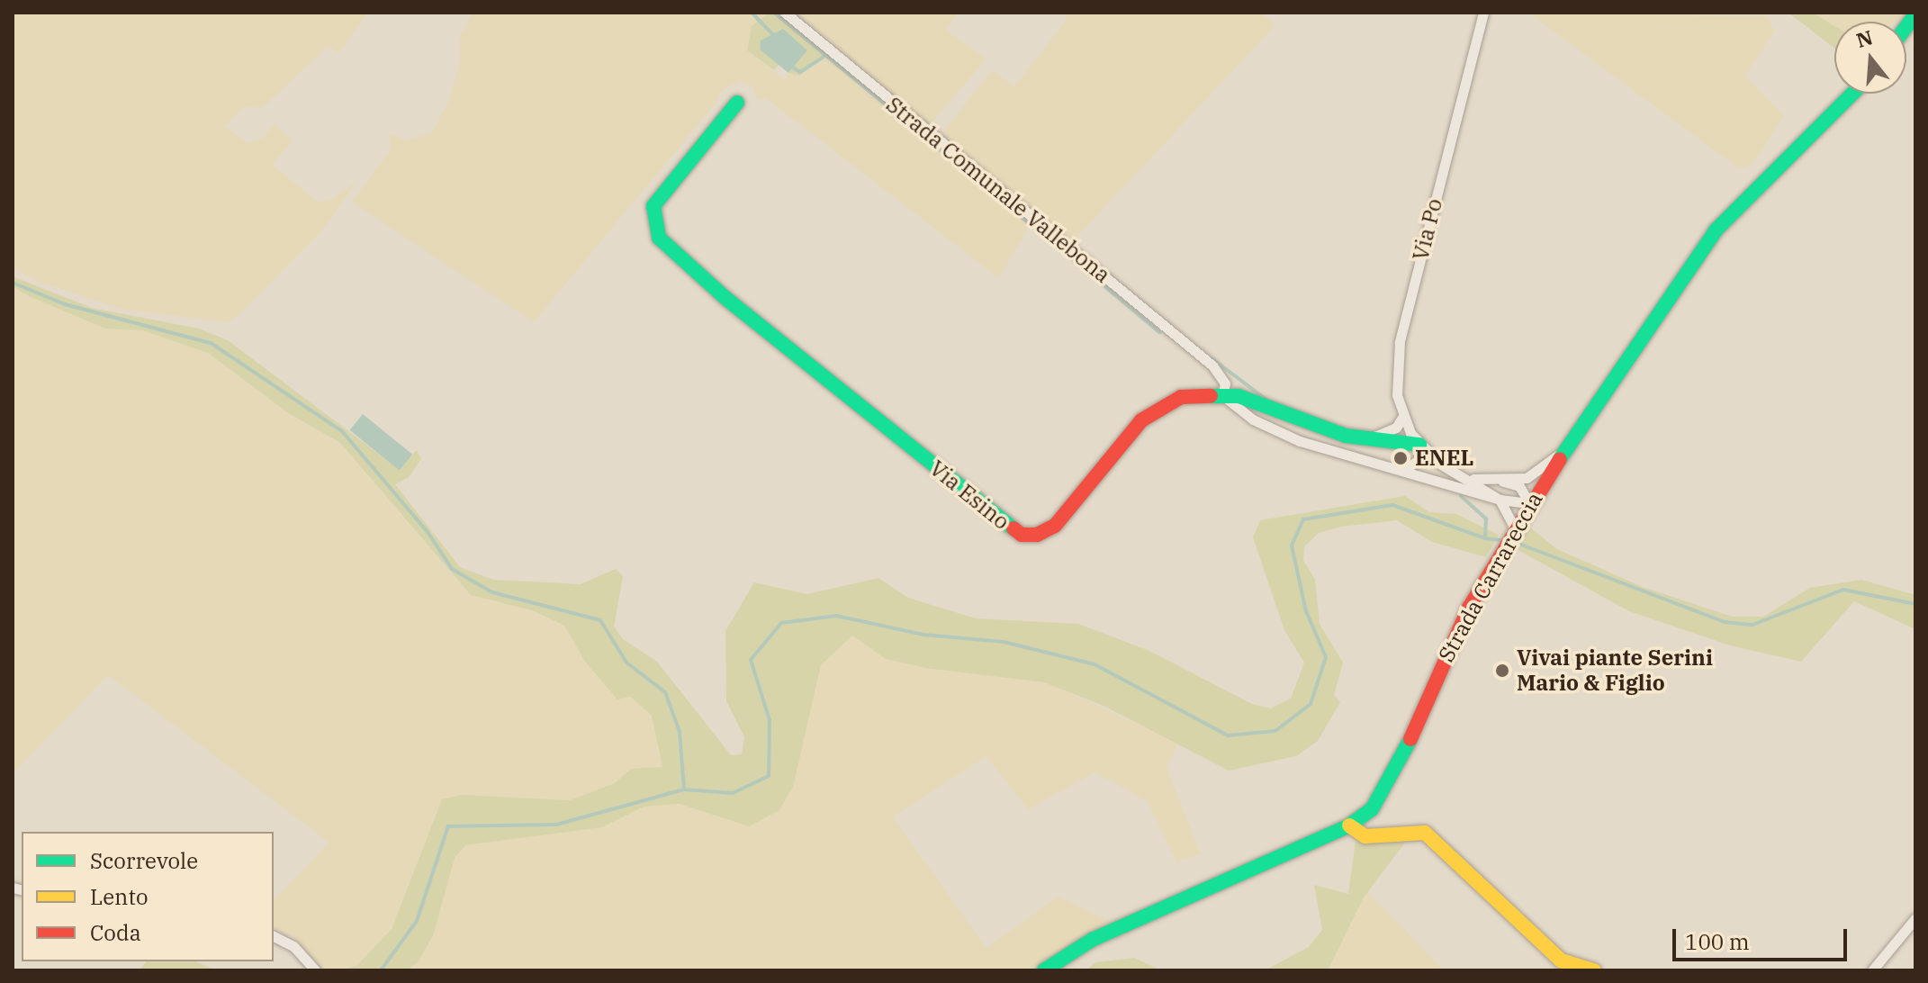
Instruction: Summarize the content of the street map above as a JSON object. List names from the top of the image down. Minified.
{"streets":{"street":["Strada Comunale Vallebona","Via Po","Via Esino","Strada Carrareccia"]},"crossings":[["Strada Comunale Vallebona","Via Esino"],["Via Po","Via Esino"]],"places":["ENEL","Vivai piante Serini Mario & Figlio"],"legend":["Scorrevole","Lento","Coda"],"scale_bar":"100 m","north":"top"}
